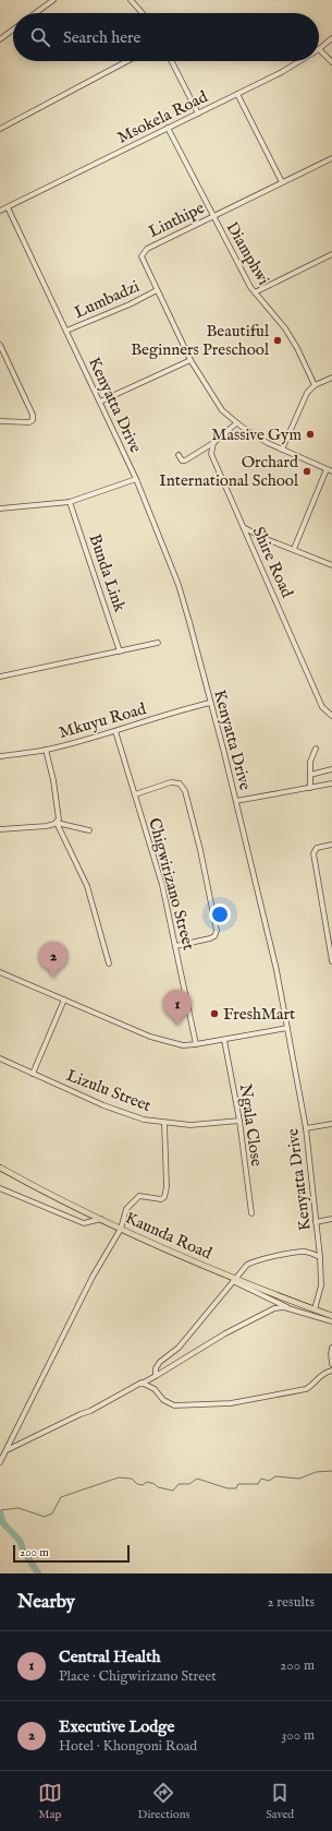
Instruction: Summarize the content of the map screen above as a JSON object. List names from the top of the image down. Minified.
{"streets":{"main road":["Kaunda Road"],"street":["Msokela Road","Linthipe","Diamphwi","Lumbadzi","Kenyatta Drive","Shire Road","Bunda Link","Mkuyu Road","Chigwirizano Street","Lizulu Street","Ngala Close"]},"crossings":[["Msokela Road","Diamphwi"],["Msokela Road","Kenyatta Drive"],["Linthipe","Diamphwi"],["Linthipe","Lumbadzi"],["Lumbadzi","Kenyatta Drive"],["Kenyatta Drive","Mkuyu Road"],["Kenyatta Drive","Kaunda Road"],["Mkuyu Road","Chigwirizano Street"],["Lizulu Street","Ngala Close"]],"places":["Beautiful Beginners Preschool","Massive Gym","Orchard International School","FreshMart"],"scale_bar":"200 m","page":{"search":"Search here","pins":["2","1"],"scale":"200 m","heading":["Nearby","2 results"],"list":[{"mark":"1","name":"Central Health","note":"Place · Chigwirizano Street","value":"200 m"},{"mark":"2","name":"Executive Lodge","note":"Hotel · Khongoni Road","value":"300 m"}],"nav":["Map","Directions","Saved"]}}
